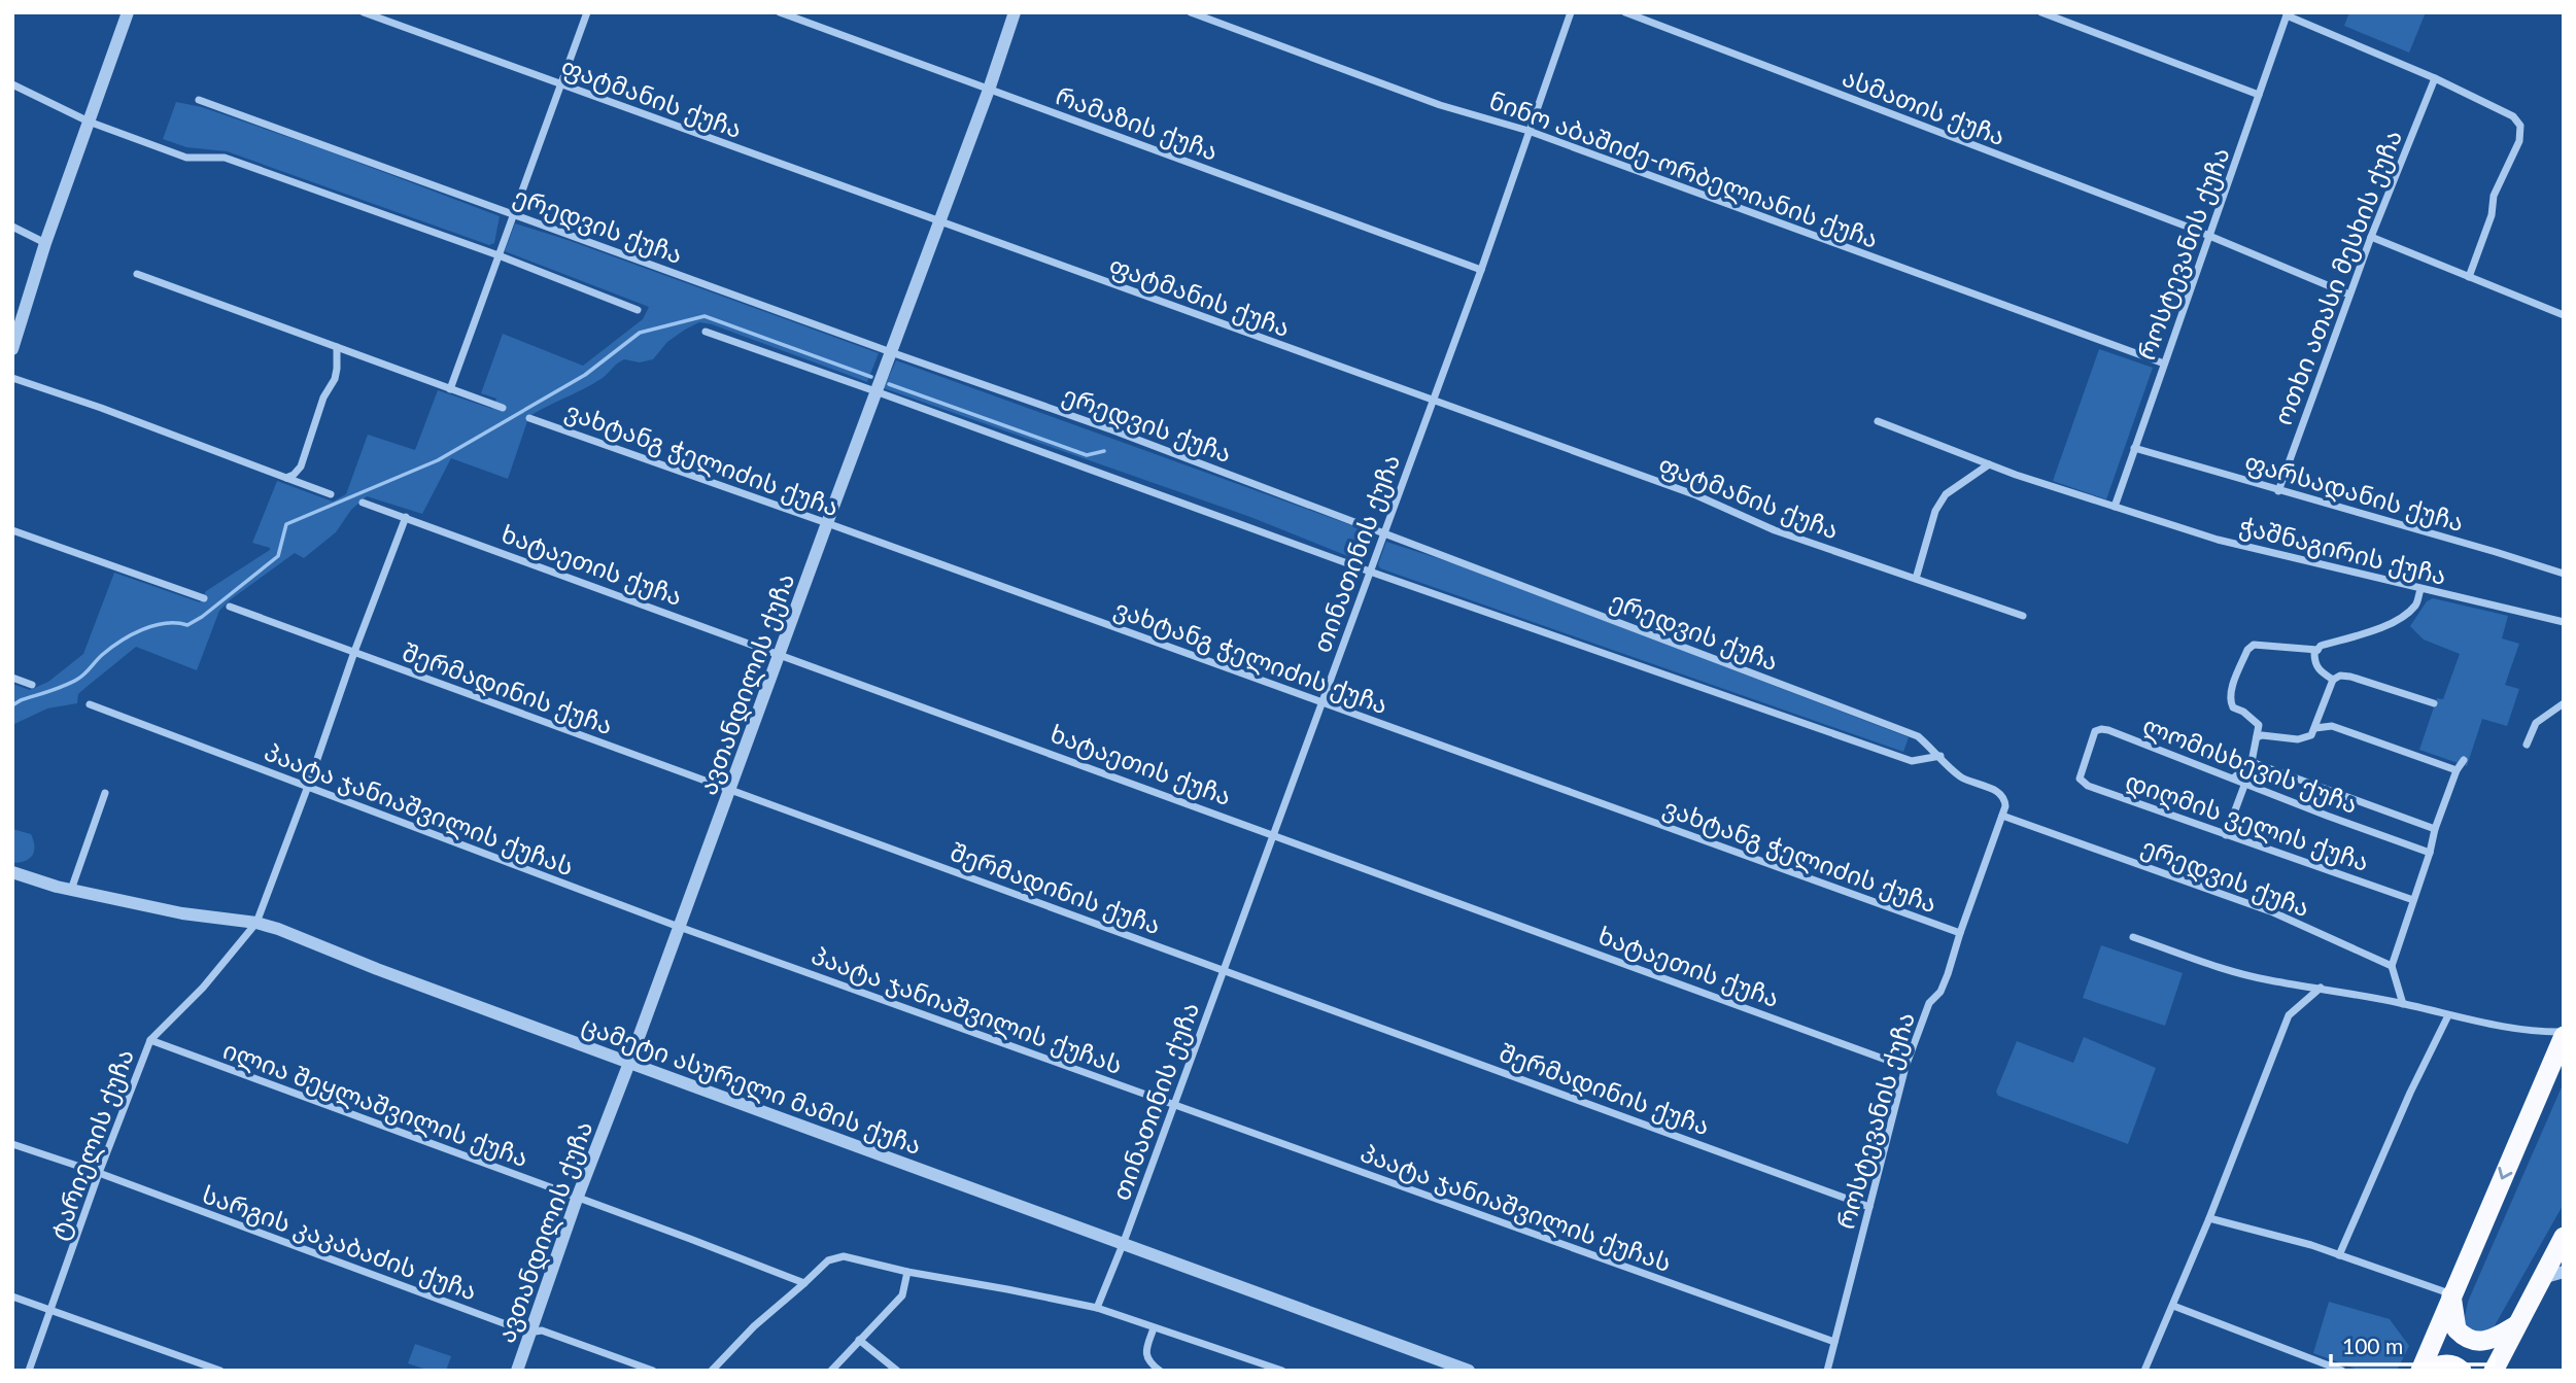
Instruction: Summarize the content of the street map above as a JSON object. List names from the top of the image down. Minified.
{"streets":{"street":["ფატმანის ქუჩა","ასმათის ქუჩა","რამაზის ქუჩა","ნინო აბაშიძე-ორბელიანის ქუჩა","ერედვის ქუჩა","როსტევანის ქუჩა","ოთხი ათასი მესხის ქუჩა","ვახტანგ ჭელიძის ქუჩა","ფარსადანის ქუჩა","ჭაშნაგირის ქუჩა","თინათინის ქუჩა","ხატაეთის ქუჩა","ავთანდილის ქუჩა","შერმადინის ქუჩა","ლომისხევის ქუჩა","პაატა ჯანიაშვილის ქუჩას","დიღმის ველის ქუჩა","ცამეტი ასურელი მამის ქუჩა","ილია შეყლაშვილის ქუჩა","ტარიელის ქუჩა","სარგის კაკაბაძის ქუჩა"]},"crossings":[["ფატმანის ქუჩა","თინათინის ქუჩა"],["ფატმანის ქუჩა","ავთანდილის ქუჩა"],["ასმათის ქუჩა","როსტევანის ქუჩა"],["ასმათის ქუჩა","ოთხი ათასი მესხის ქუჩა"],["რამაზის ქუჩა","თინათინის ქუჩა"],["რამაზის ქუჩა","ავთანდილის ქუჩა"],["ნინო აბაშიძე-ორბელიანის ქუჩა","როსტევანის ქუჩა"],["ნინო აბაშიძე-ორბელიანის ქუჩა","თინათინის ქუჩა"],["ერედვის ქუჩა","როსტევანის ქუჩა"],["ერედვის ქუჩა","თინათინის ქუჩა"],["ერედვის ქუჩა","ავთანდილის ქუჩა"],["როსტევანის ქუჩა","ვახტანგ ჭელიძის ქუჩა"],["როსტევანის ქუჩა","ფარსადანის ქუჩა"],["როსტევანის ქუჩა","ჭაშნაგირის ქუჩა"],["როსტევანის ქუჩა","ხატაეთის ქუჩა"],["როსტევანის ქუჩა","შერმადინის ქუჩა"],["როსტევანის ქუჩა","პაატა ჯანიაშვილის ქუჩას"],["ოთხი ათასი მესხის ქუჩა","ფარსადანის ქუჩა"],["ვახტანგ ჭელიძის ქუჩა","თინათინის ქუჩა"],["ვახტანგ ჭელიძის ქუჩა","ავთანდილის ქუჩა"],["თინათინის ქუჩა","ხატაეთის ქუჩა"],["თინათინის ქუჩა","შერმადინის ქუჩა"],["თინათინის ქუჩა","პაატა ჯანიაშვილის ქუჩას"],["თინათინის ქუჩა","ცამეტი ასურელი მამის ქუჩა"],["ხატაეთის ქუჩა","ავთანდილის ქუჩა"],["ხატაეთის ქუჩა","ტარიელის ქუჩა"],["ავთანდილის ქუჩა","შერმადინის ქუჩა"],["ავთანდილის ქუჩა","პაატა ჯანიაშვილის ქუჩას"],["ავთანდილის ქუჩა","ცამეტი ასურელი მამის ქუჩა"],["ავთანდილის ქუჩა","ილია შეყლაშვილის ქუჩა"],["ავთანდილის ქუჩა","სარგის კაკაბაძის ქუჩა"],["შერმადინის ქუჩა","ტარიელის ქუჩა"],["ლომისხევის ქუჩა","დიღმის ველის ქუჩა"],["პაატა ჯანიაშვილის ქუჩას","ტარიელის ქუჩა"],["ცამეტი ასურელი მამის ქუჩა","ტარიელის ქუჩა"],["ილია შეყლაშვილის ქუჩა","ტარიელის ქუჩა"],["ტარიელის ქუჩა","სარგის კაკაბაძის ქუჩა"]],"scale_bar":"100 m"}
